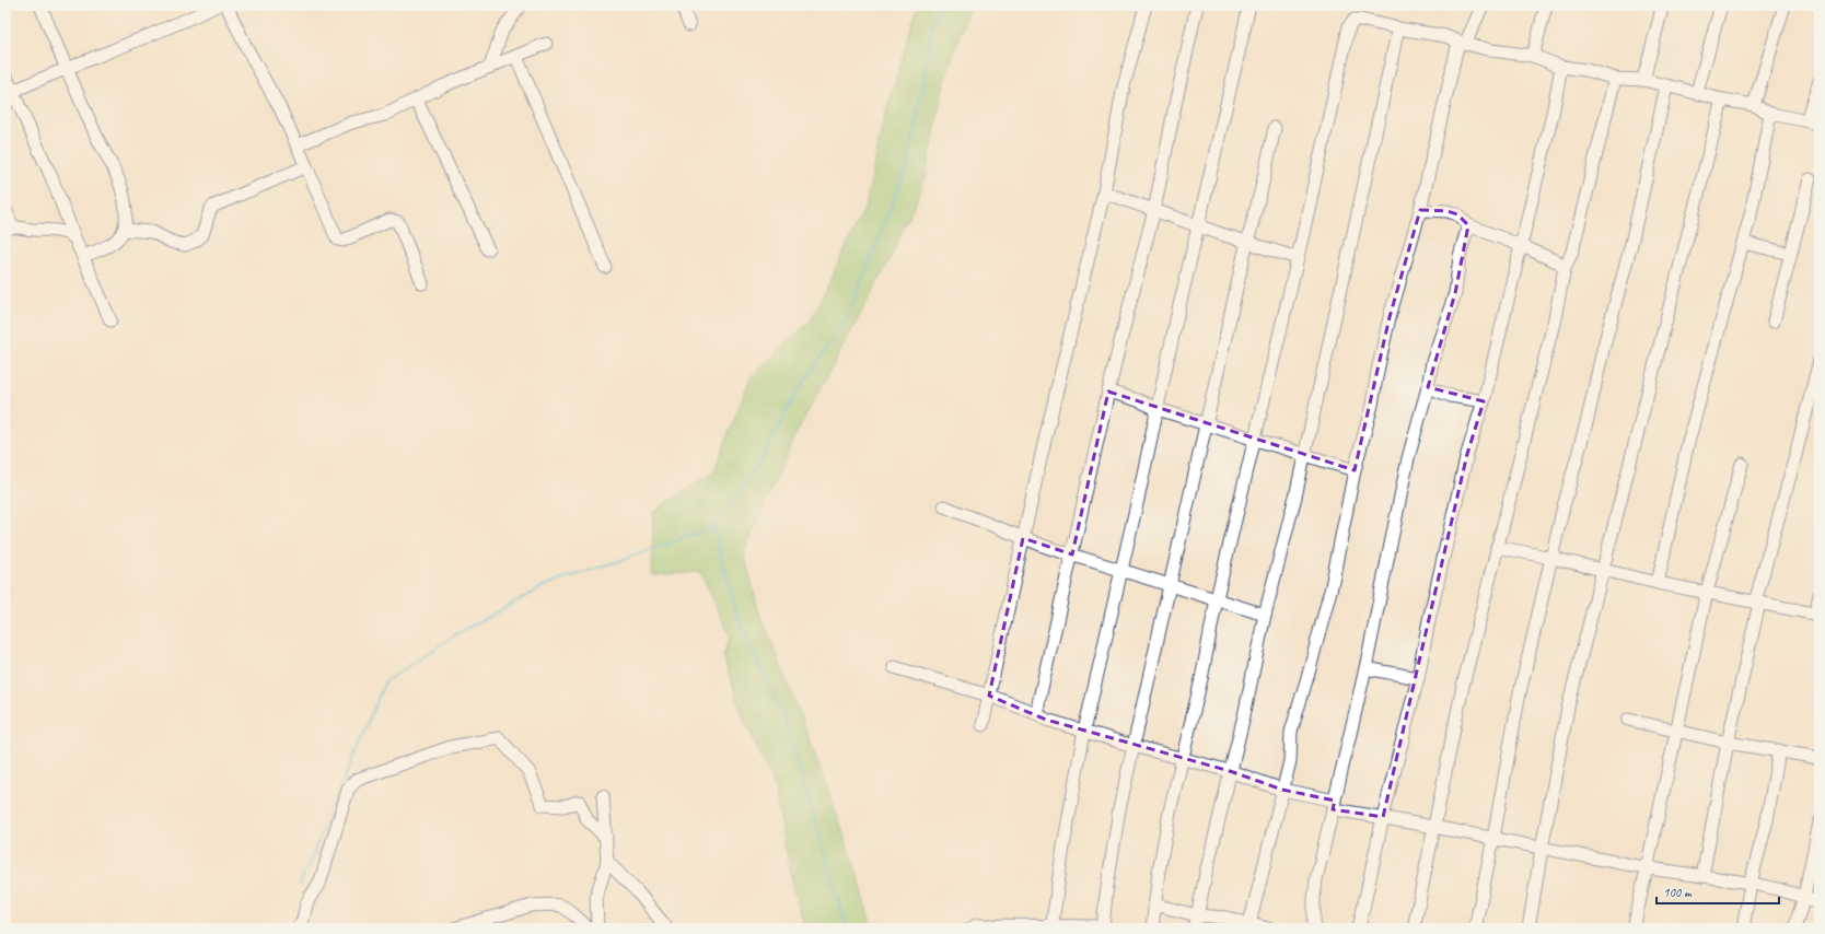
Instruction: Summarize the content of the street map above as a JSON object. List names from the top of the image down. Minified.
{"scale_bar":"100 m"}
